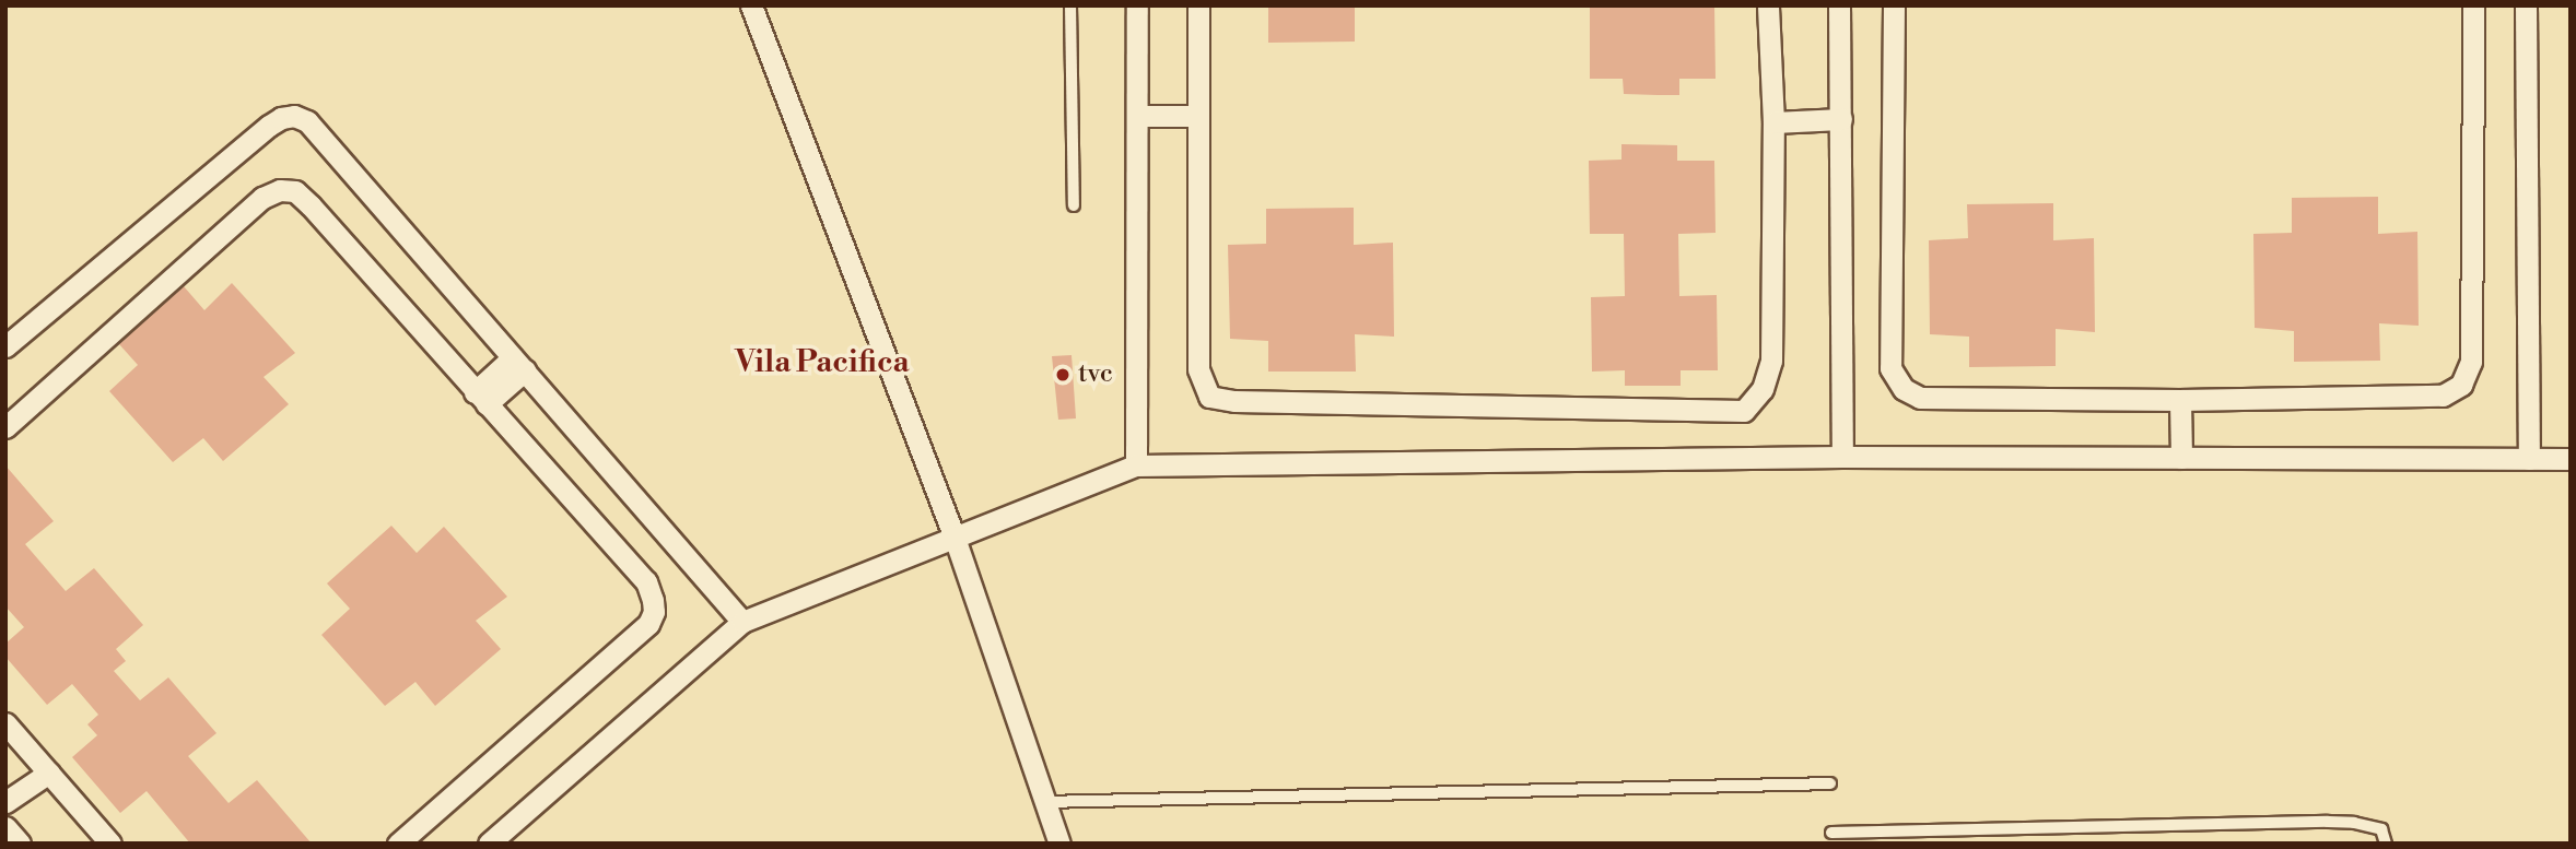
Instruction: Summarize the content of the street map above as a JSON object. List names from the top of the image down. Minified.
{"districts":["Vila Pacifica"],"places":["tvc"]}
